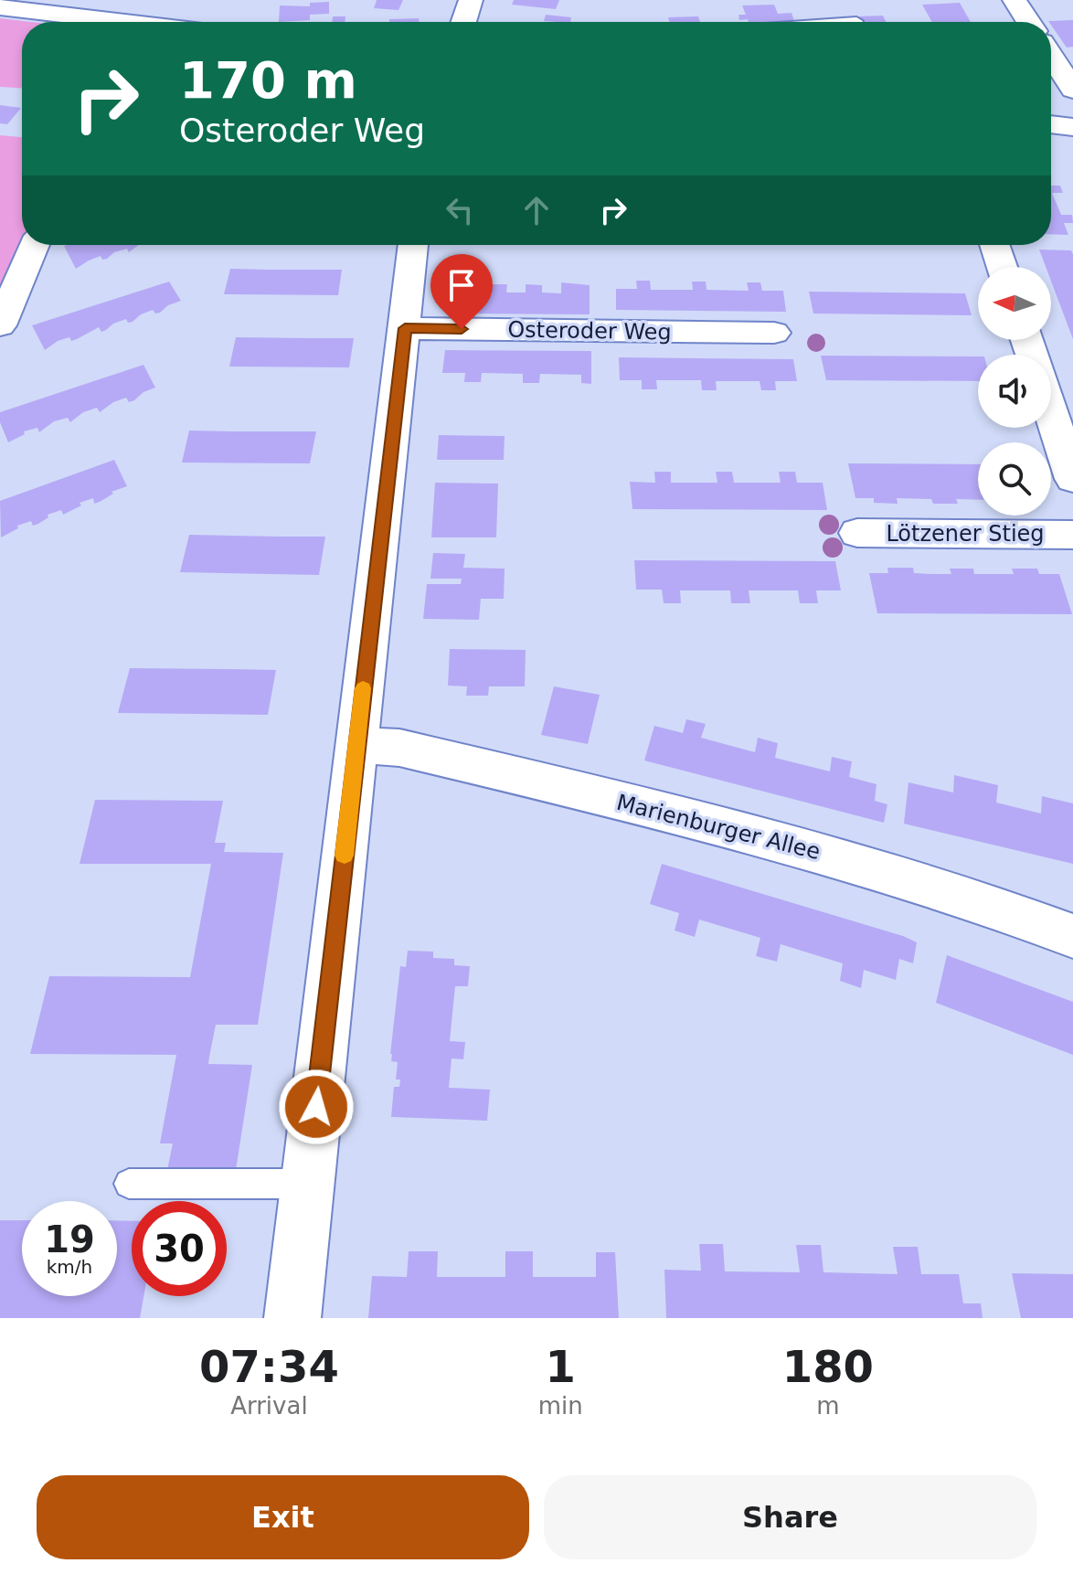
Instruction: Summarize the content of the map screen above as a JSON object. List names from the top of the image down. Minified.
{"streets":{"street":["Osteroder Weg","Lötzener Stieg","Marienburger Allee"]},"north":"left","page":{"turn":["170 m","Osteroder Weg"],"speed":"19 km/h","limit":"30","eta":["07:34","Arrival","1","min","180","m"],"buttons":["Exit","Share"]}}
